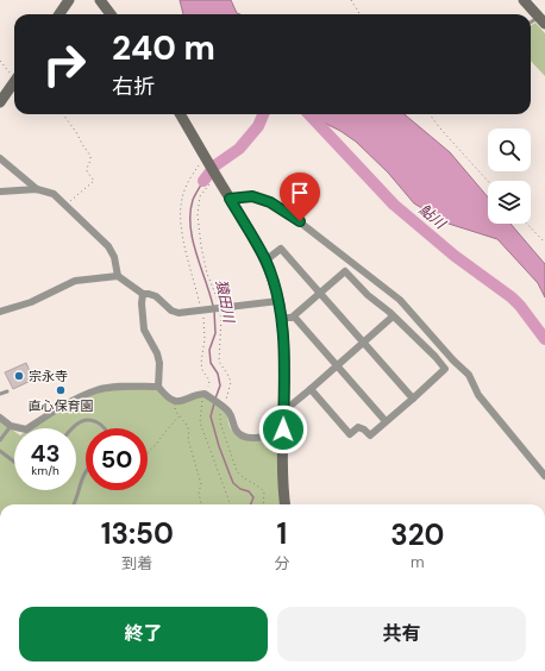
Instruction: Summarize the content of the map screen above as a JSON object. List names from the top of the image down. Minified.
{"water":["鮎川","猿田川"],"places":["宗永寺","直心保育園"],"page":{"turn":["240 m","右折"],"speed":"43 km/h","limit":"50","eta":["13:50","到着","1","分","320","m"],"buttons":["終了","共有"]}}
